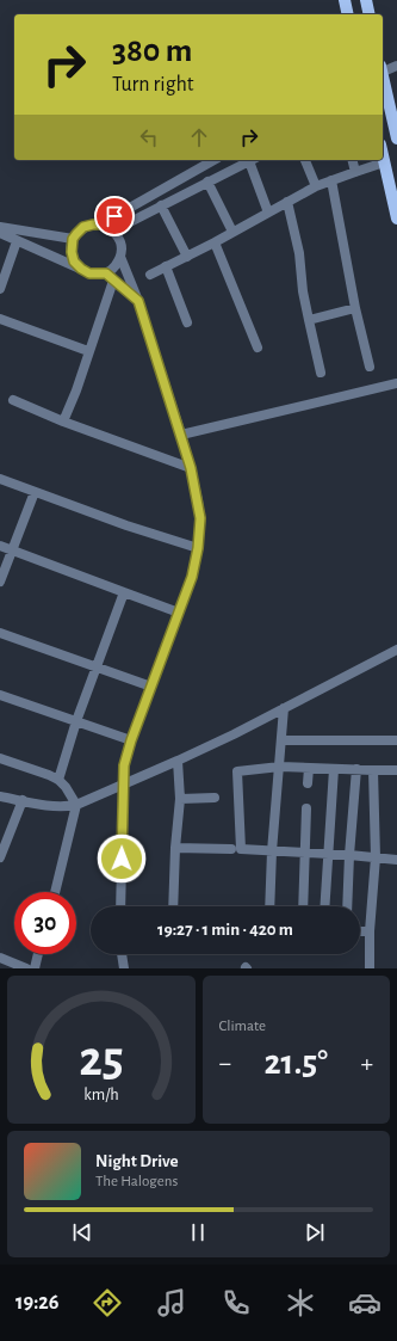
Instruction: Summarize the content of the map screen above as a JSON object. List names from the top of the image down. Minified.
{"page":{"turn":["380 m","Turn right"],"limit":"30","trip":"19:27 · 1 min · 420 m","tile":"Climate","heat":["−","21.5°","+"],"song":["Night Drive","The Halogens"],"tabs":"19:26","gauge":["25","km/h"]}}
